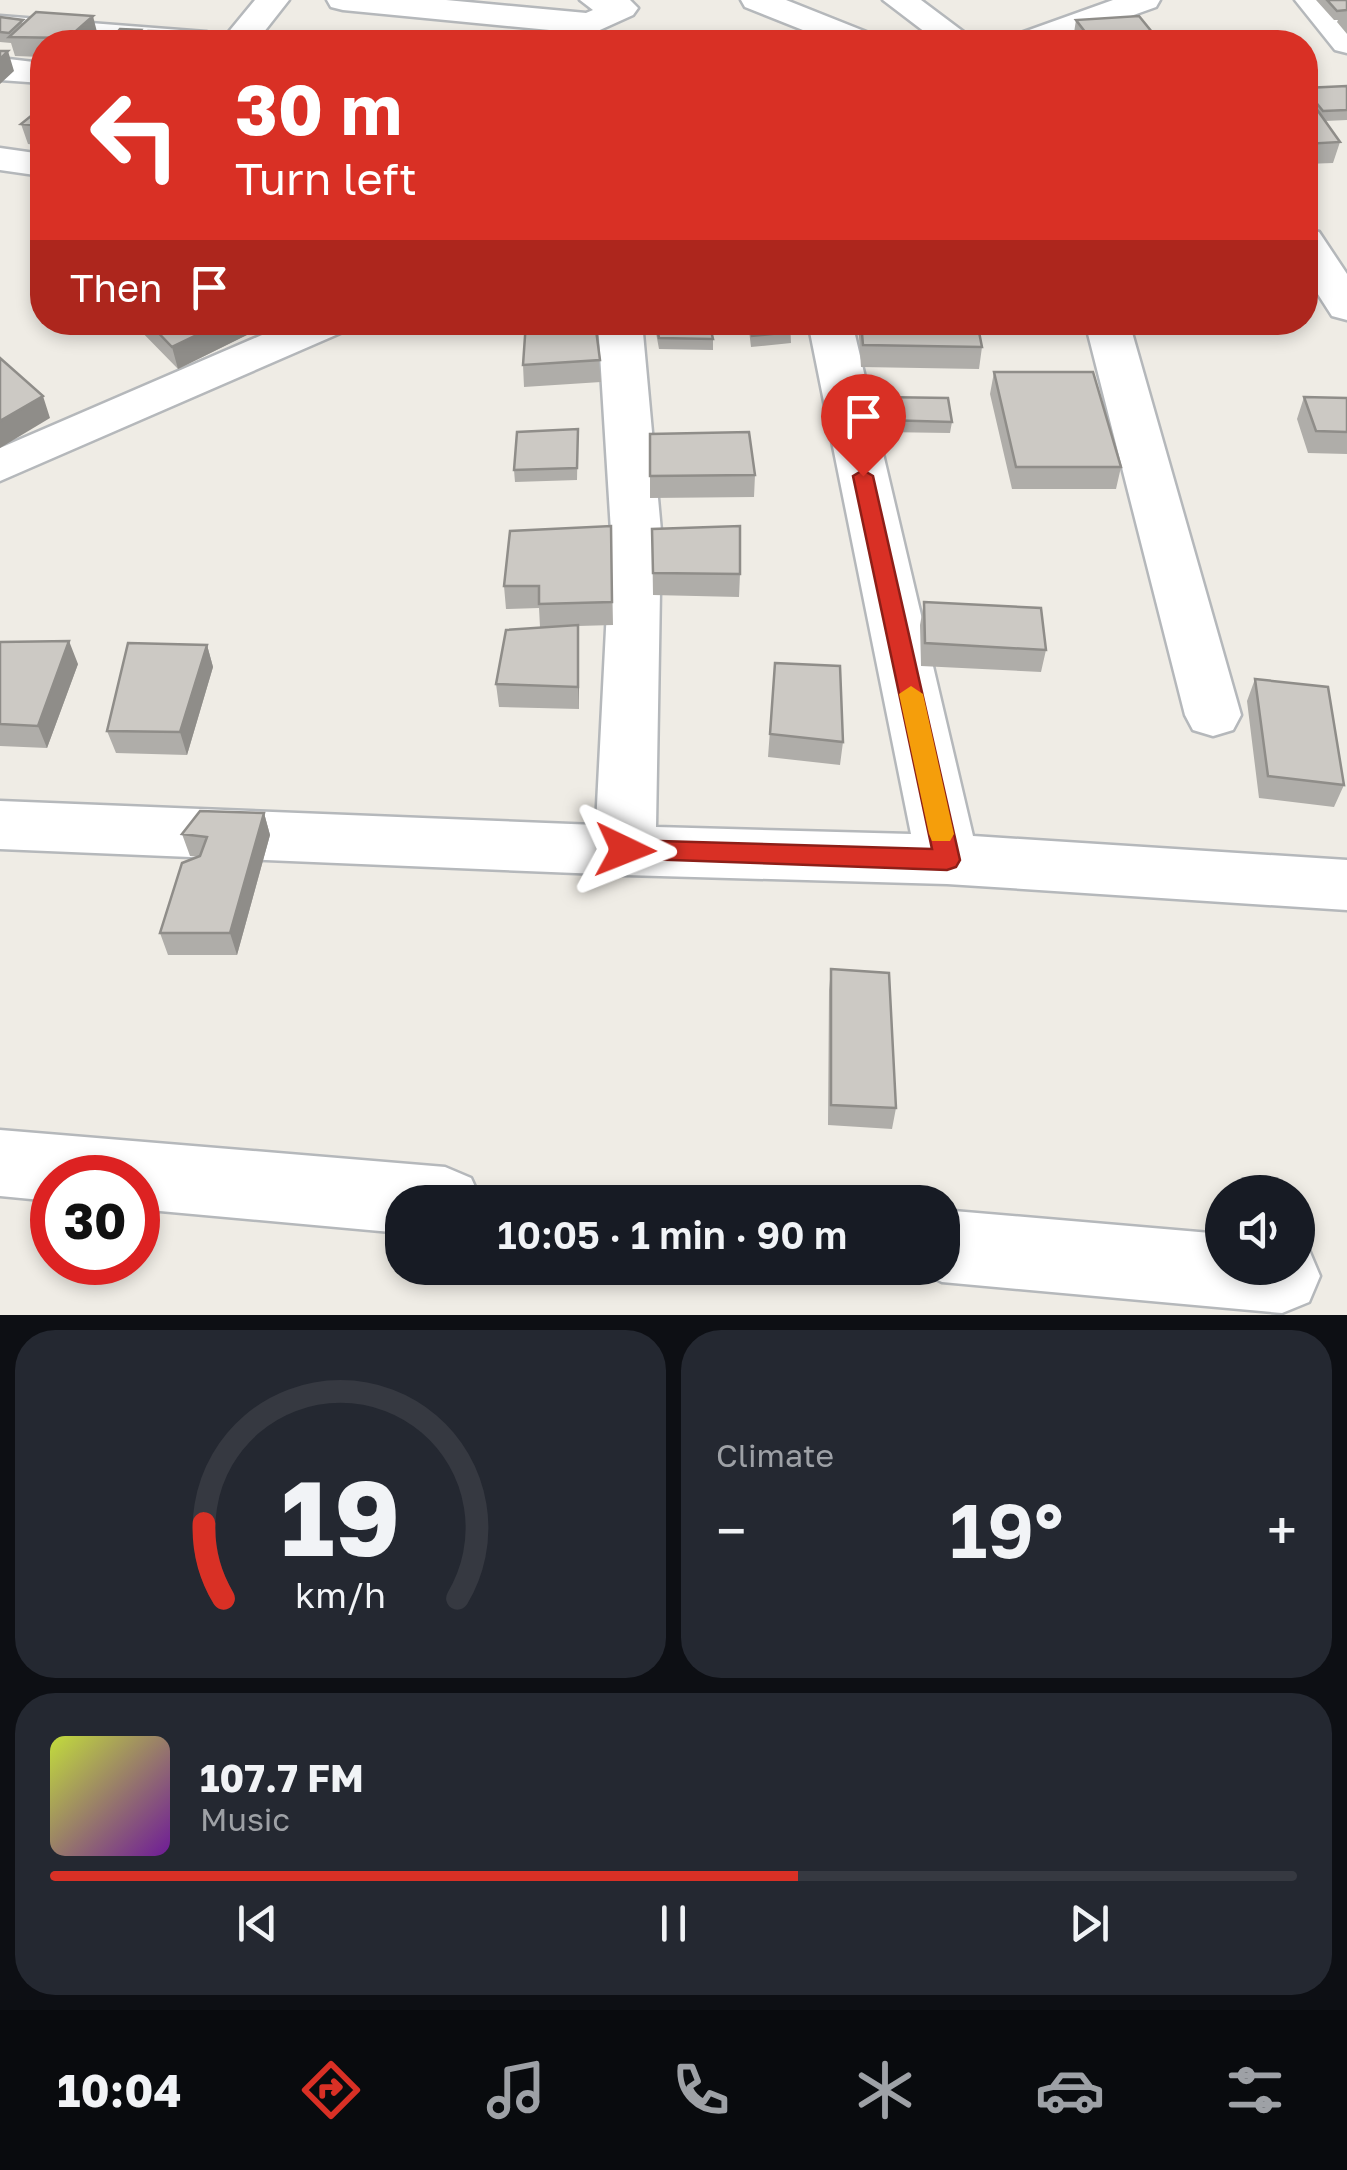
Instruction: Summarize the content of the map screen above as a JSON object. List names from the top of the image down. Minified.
{"page":{"turn":["30 m","Turn left"],"then":"Then","limit":"30","trip":"10:05 · 1 min · 90 m","tile":"Climate","heat":["−","19°","+"],"song":["107.7 FM","Music"],"tabs":"10:04","gauge":["19","km/h"]}}
